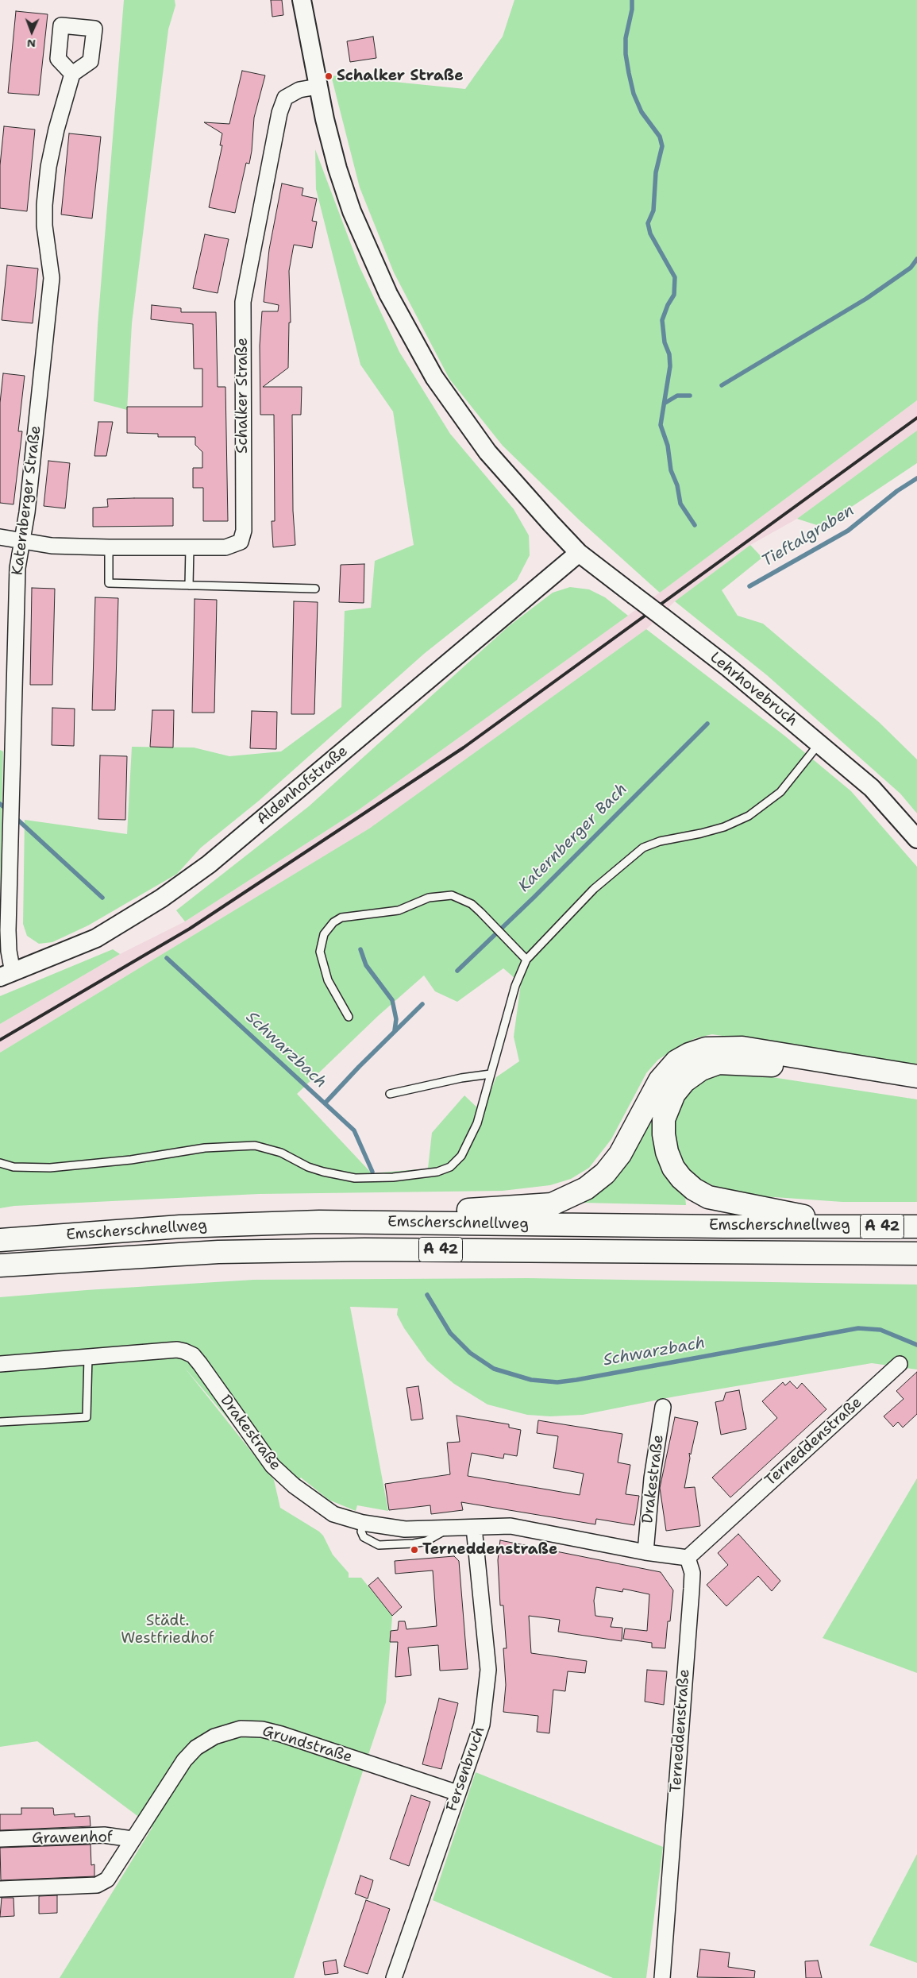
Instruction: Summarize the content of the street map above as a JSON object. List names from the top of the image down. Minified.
{"streets":{"highway":["Emscherschnellweg","A 42"],"street":["Schalker Straße","Katernberger Straße","Lehrhovebruch","Aldenhofstraße","Drakestraße","Terneddenstraße","Grundstraße","Fersenbruch","Grawenhof"]},"crossings":[["Schalker Straße","Katernberger Straße"],["Katernberger Straße","Aldenhofstraße"],["Lehrhovebruch","Aldenhofstraße"],["Drakestraße","Terneddenstraße"],["Drakestraße","Fersenbruch"],["Grundstraße","Fersenbruch"],["Grundstraße","Grawenhof"]],"water":["Tieftalgraben","Katernberger Bach","Schwarzbach"],"parks":["Städt. Westfriedhof"],"places":["Schalker Straße","Terneddenstraße"],"north":"bottom"}
